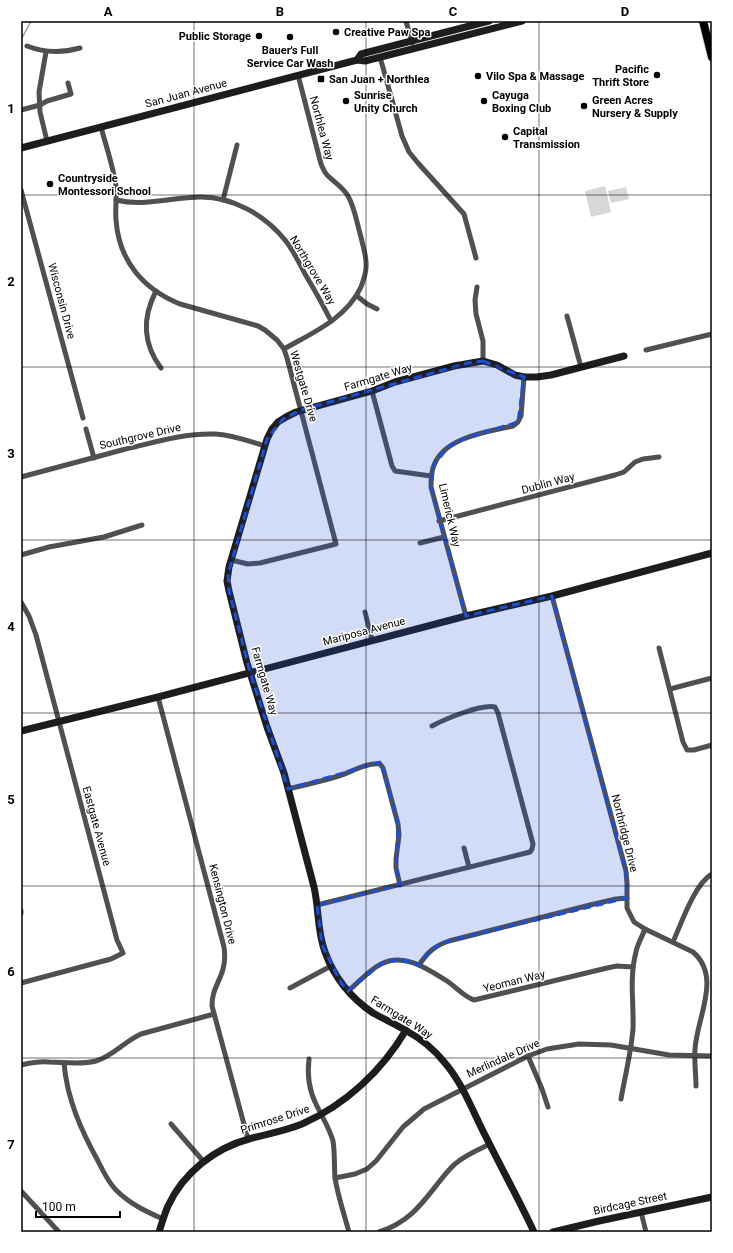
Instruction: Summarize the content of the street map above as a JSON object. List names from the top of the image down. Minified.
{"streets":{"street":["San Juan Avenue","Northlea Way","Northgrove Way","Wisconsin Drive","Farmgate Way","Westgate Drive","Southgrove Drive","Dublin Way","Limerick Way","Mariposa Avenue","Eastgate Avenue","Northridge Drive","Kensington Drive","Yeoman Way","Merlindale Drive","Primrose Drive","Birdcage Street"]},"crossings":[["San Juan Avenue","Northlea Way"],["San Juan Avenue","Westgate Drive"],["Northlea Way","Northgrove Way"],["Northlea Way","Westgate Drive"],["Northgrove Way","Westgate Drive"],["Farmgate Way","Westgate Drive"],["Farmgate Way","Southgrove Drive"],["Farmgate Way","Limerick Way"],["Farmgate Way","Mariposa Avenue"],["Farmgate Way","Yeoman Way"],["Farmgate Way","Merlindale Drive"],["Farmgate Way","Primrose Drive"],["Dublin Way","Limerick Way"],["Limerick Way","Mariposa Avenue"],["Mariposa Avenue","Eastgate Avenue"],["Mariposa Avenue","Northridge Drive"],["Mariposa Avenue","Kensington Drive"],["Northridge Drive","Merlindale Drive"],["Kensington Drive","Primrose Drive"]],"places":{"other":["Creative Paw Spa","Public Storage","Bauer's Full Service Car Wash","Pacific Thrift Store","Vilo Spa & Massage","Sunrise Unity Church","Cayuga Boxing Club","Green Acres Nursery & Supply","Capital Transmission","Countryside Montessori School"],"transit":["San Juan + Northlea"]},"scale_bar":"100 m","grid":{"columns":["A","B","C","D"],"rows":["1","2","3","4","5","6","7"]}}
